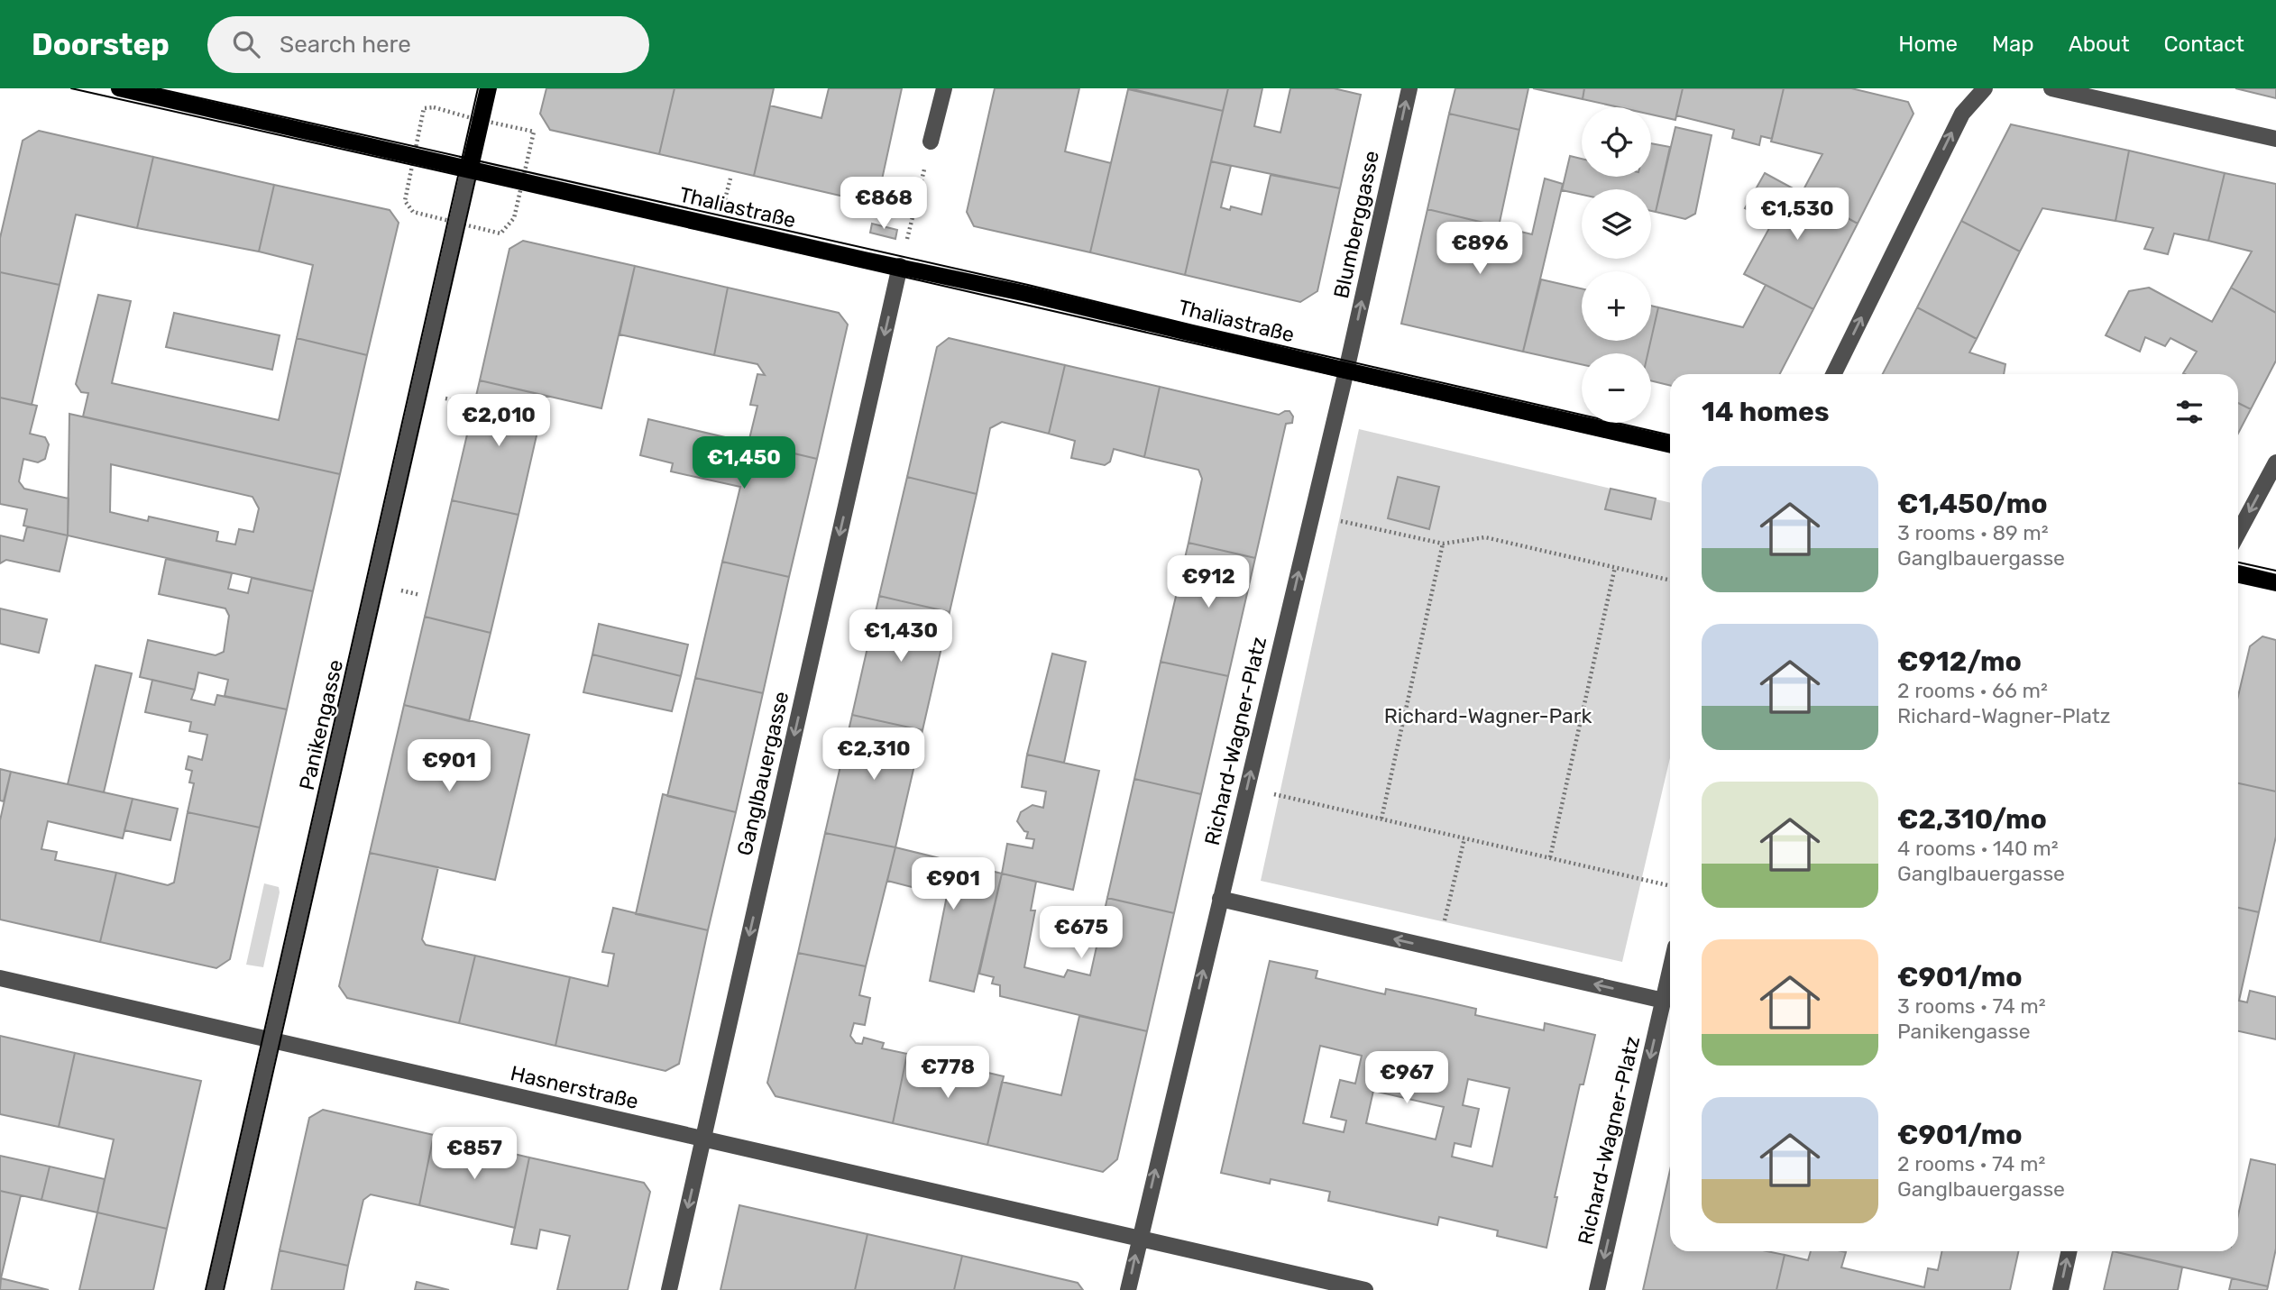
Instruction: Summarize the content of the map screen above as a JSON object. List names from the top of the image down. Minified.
{"streets":{"main road":["Thaliastraße"],"street":["Blumberggasse","Panikengasse","Richard-Wagner-Platz","Ganglbauergasse","Hasnerstraße"]},"crossings":[["Thaliastraße","Blumberggasse"],["Thaliastraße","Panikengasse"],["Thaliastraße","Richard-Wagner-Platz"],["Thaliastraße","Ganglbauergasse"],["Blumberggasse","Richard-Wagner-Platz"],["Panikengasse","Hasnerstraße"],["Richard-Wagner-Platz","Hasnerstraße"],["Ganglbauergasse","Hasnerstraße"]],"one_way":["Blumberggasse","Ganglbauergasse"],"parks":["Richard-Wagner-Park"],"page":{"header":"Doorstep","search":"Search here","nav":["Home","Map","About","Contact"],"map_buttons":["+","−"],"price":["€868","€1,530","€896","€2,010","€1,450","€912","€1,430","€2,310","€901","€901","€675","€778","€967","€857"],"heading":"14 homes","list":[{"name":"€1,450/mo","note":"3 rooms · 89 m² · Ganglbauergasse"},{"name":"€912/mo","note":"2 rooms · 66 m² · Richard-Wagner-Platz"},{"name":"€2,310/mo","note":"4 rooms · 140 m² · Ganglbauergasse"},{"name":"€901/mo","note":"3 rooms · 74 m² · Panikengasse"},{"name":"€901/mo","note":"2 rooms · 74 m² · Ganglbauergasse"}]}}
